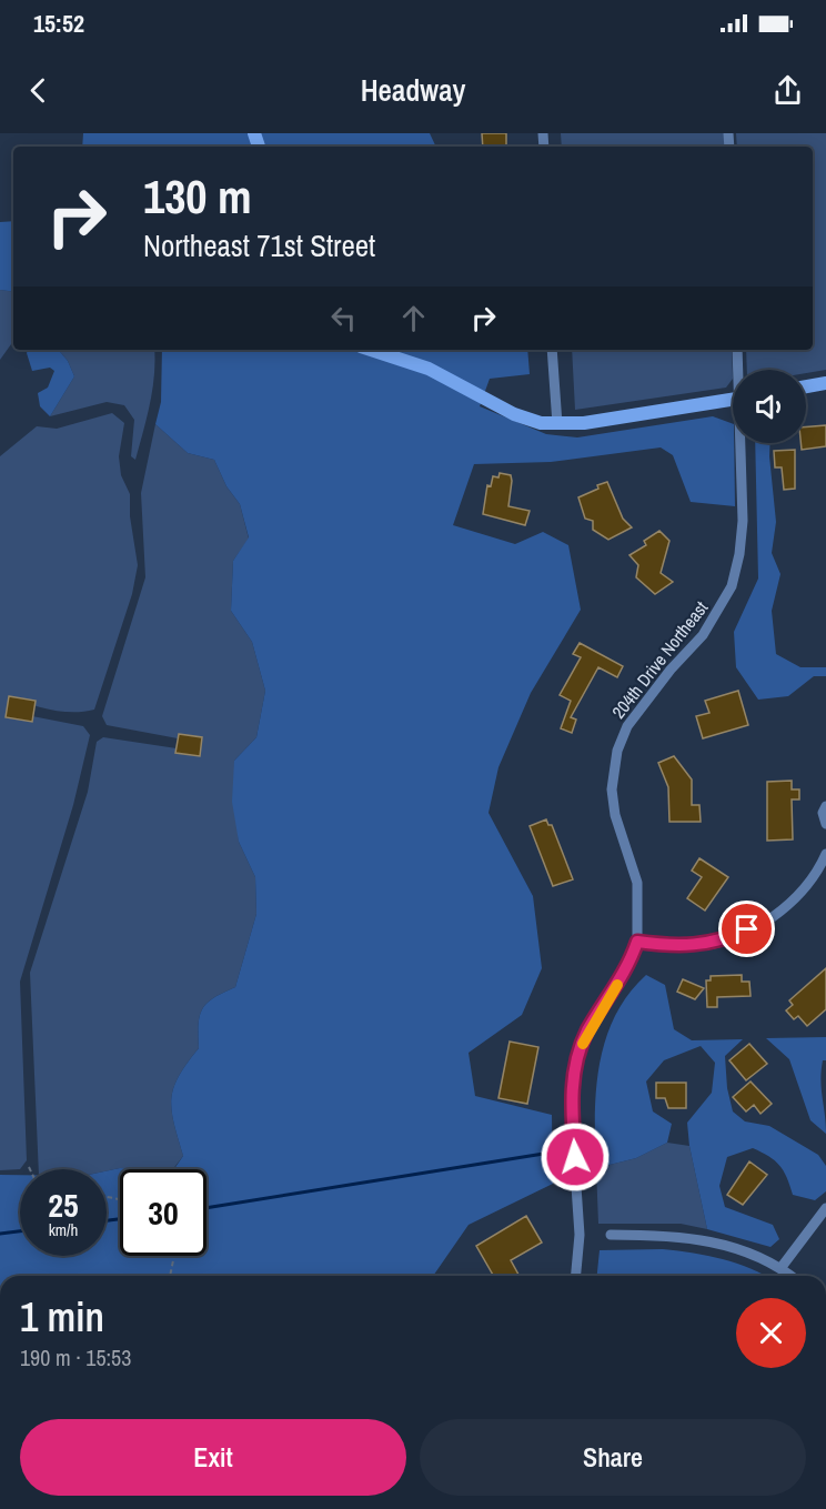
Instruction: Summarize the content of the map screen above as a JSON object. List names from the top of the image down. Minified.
{"streets":{"street":["204th Drive Northeast"]},"page":{"status":"15:52","header":"Headway","turn":["130 m","Northeast 71st Street"],"speed":"25 km/h","limit":"30","heading":["1 min","190 m · 15:53"],"buttons":["Exit","Share"]}}
